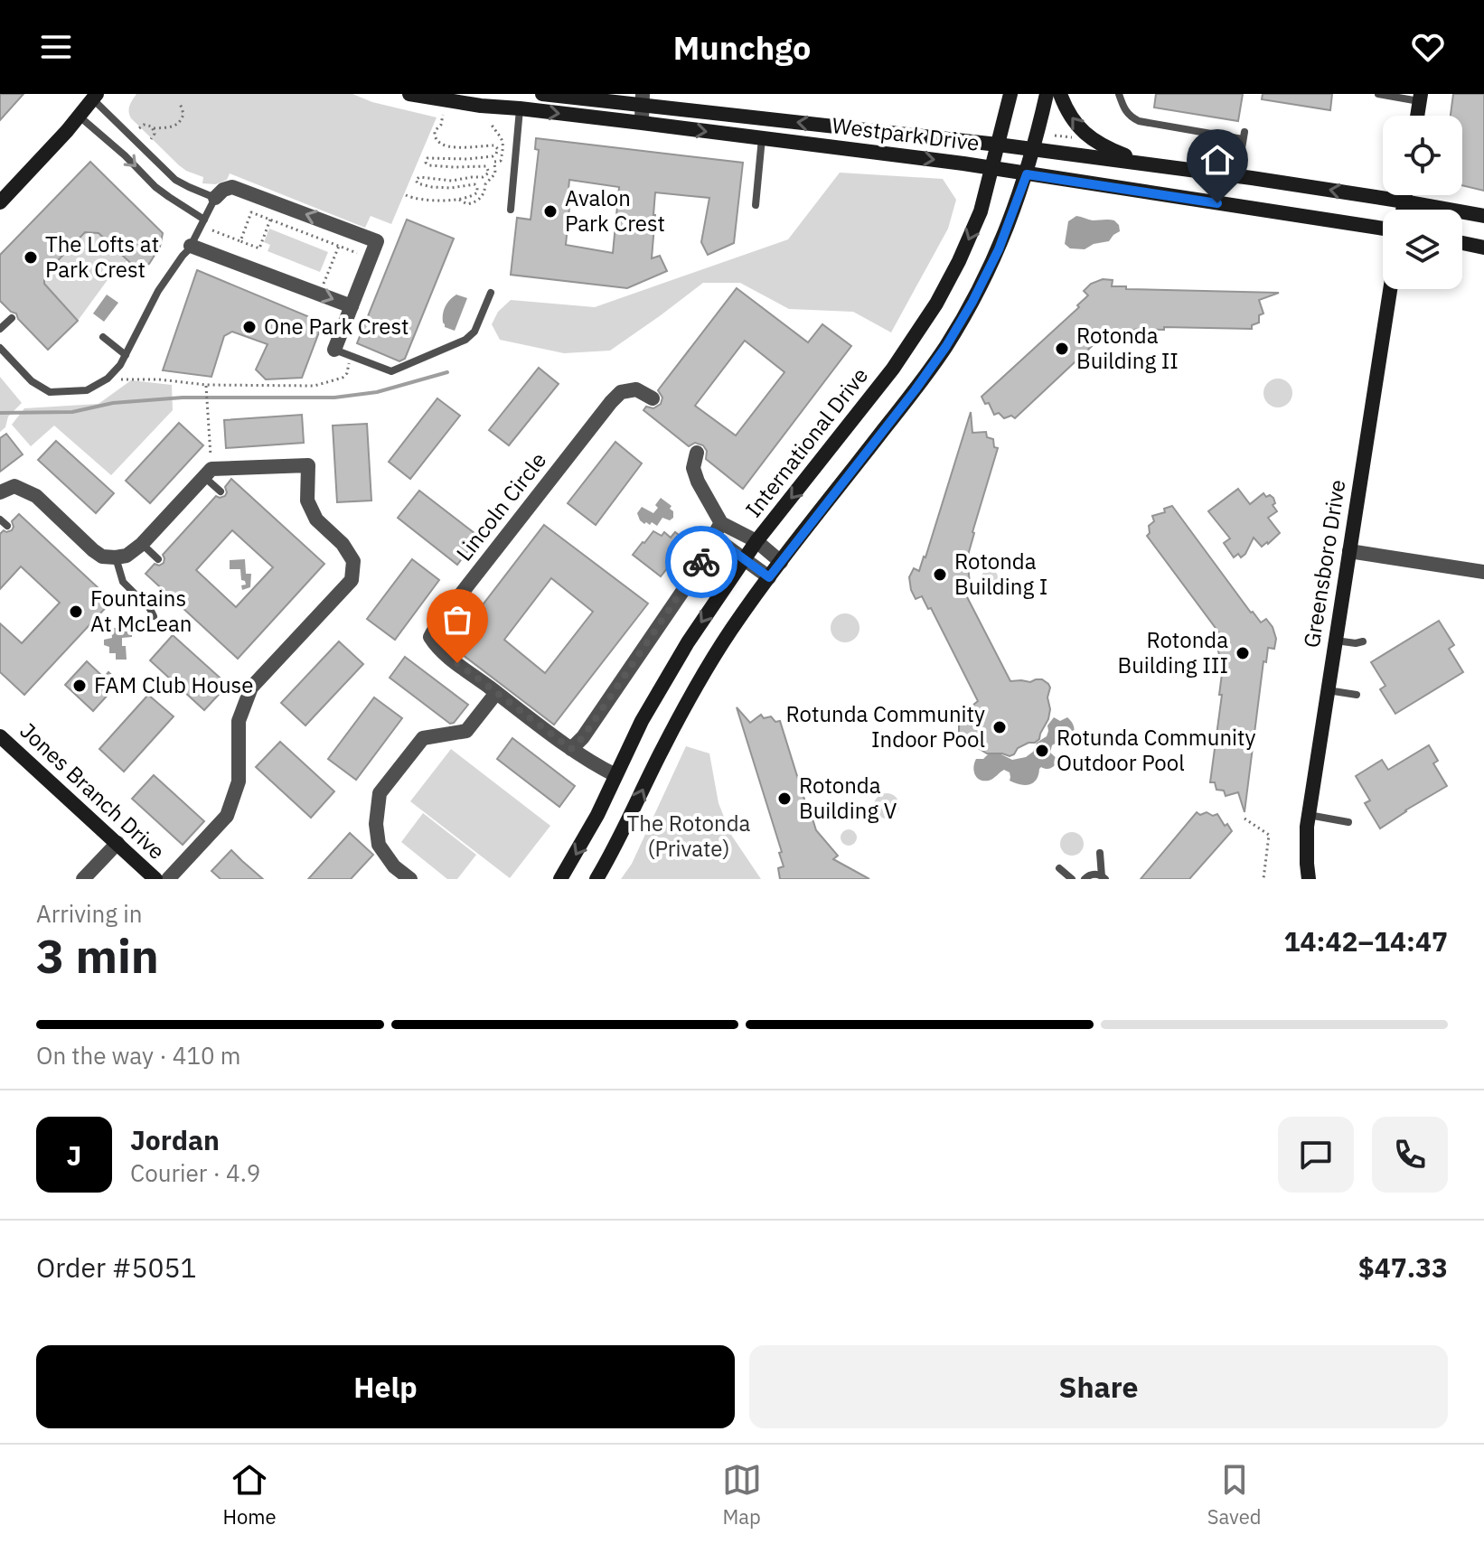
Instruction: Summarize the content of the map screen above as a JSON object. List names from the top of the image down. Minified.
{"streets":{"main road":["Westpark Drive","International Drive","Greensboro Drive","Jones Branch Drive"],"street":["Lincoln Circle"]},"crossings":[["Westpark Drive","International Drive"],["International Drive","Lincoln Circle"]],"parks":["The Rotonda (Private)"],"places":["Avalon Park Crest","The Lofts at Park Crest","One Park Crest","Rotonda Building II","Rotonda Building I","Fountains At McLean","Rotonda Building III","FAM Club House","Rotunda Community Indoor Pool","Rotunda Community Outdoor Pool","Rotonda Building V"],"page":{"header":"Munchgo","heading":["3 min","Arriving in","14:42–14:47"],"panel":["Jordan","Courier · 4.9","Order #5051","$47.33"],"bar":"On the way · 410 m","round":"J","buttons":["Help","Share"],"tabs":["Home","Map","Saved"]}}
